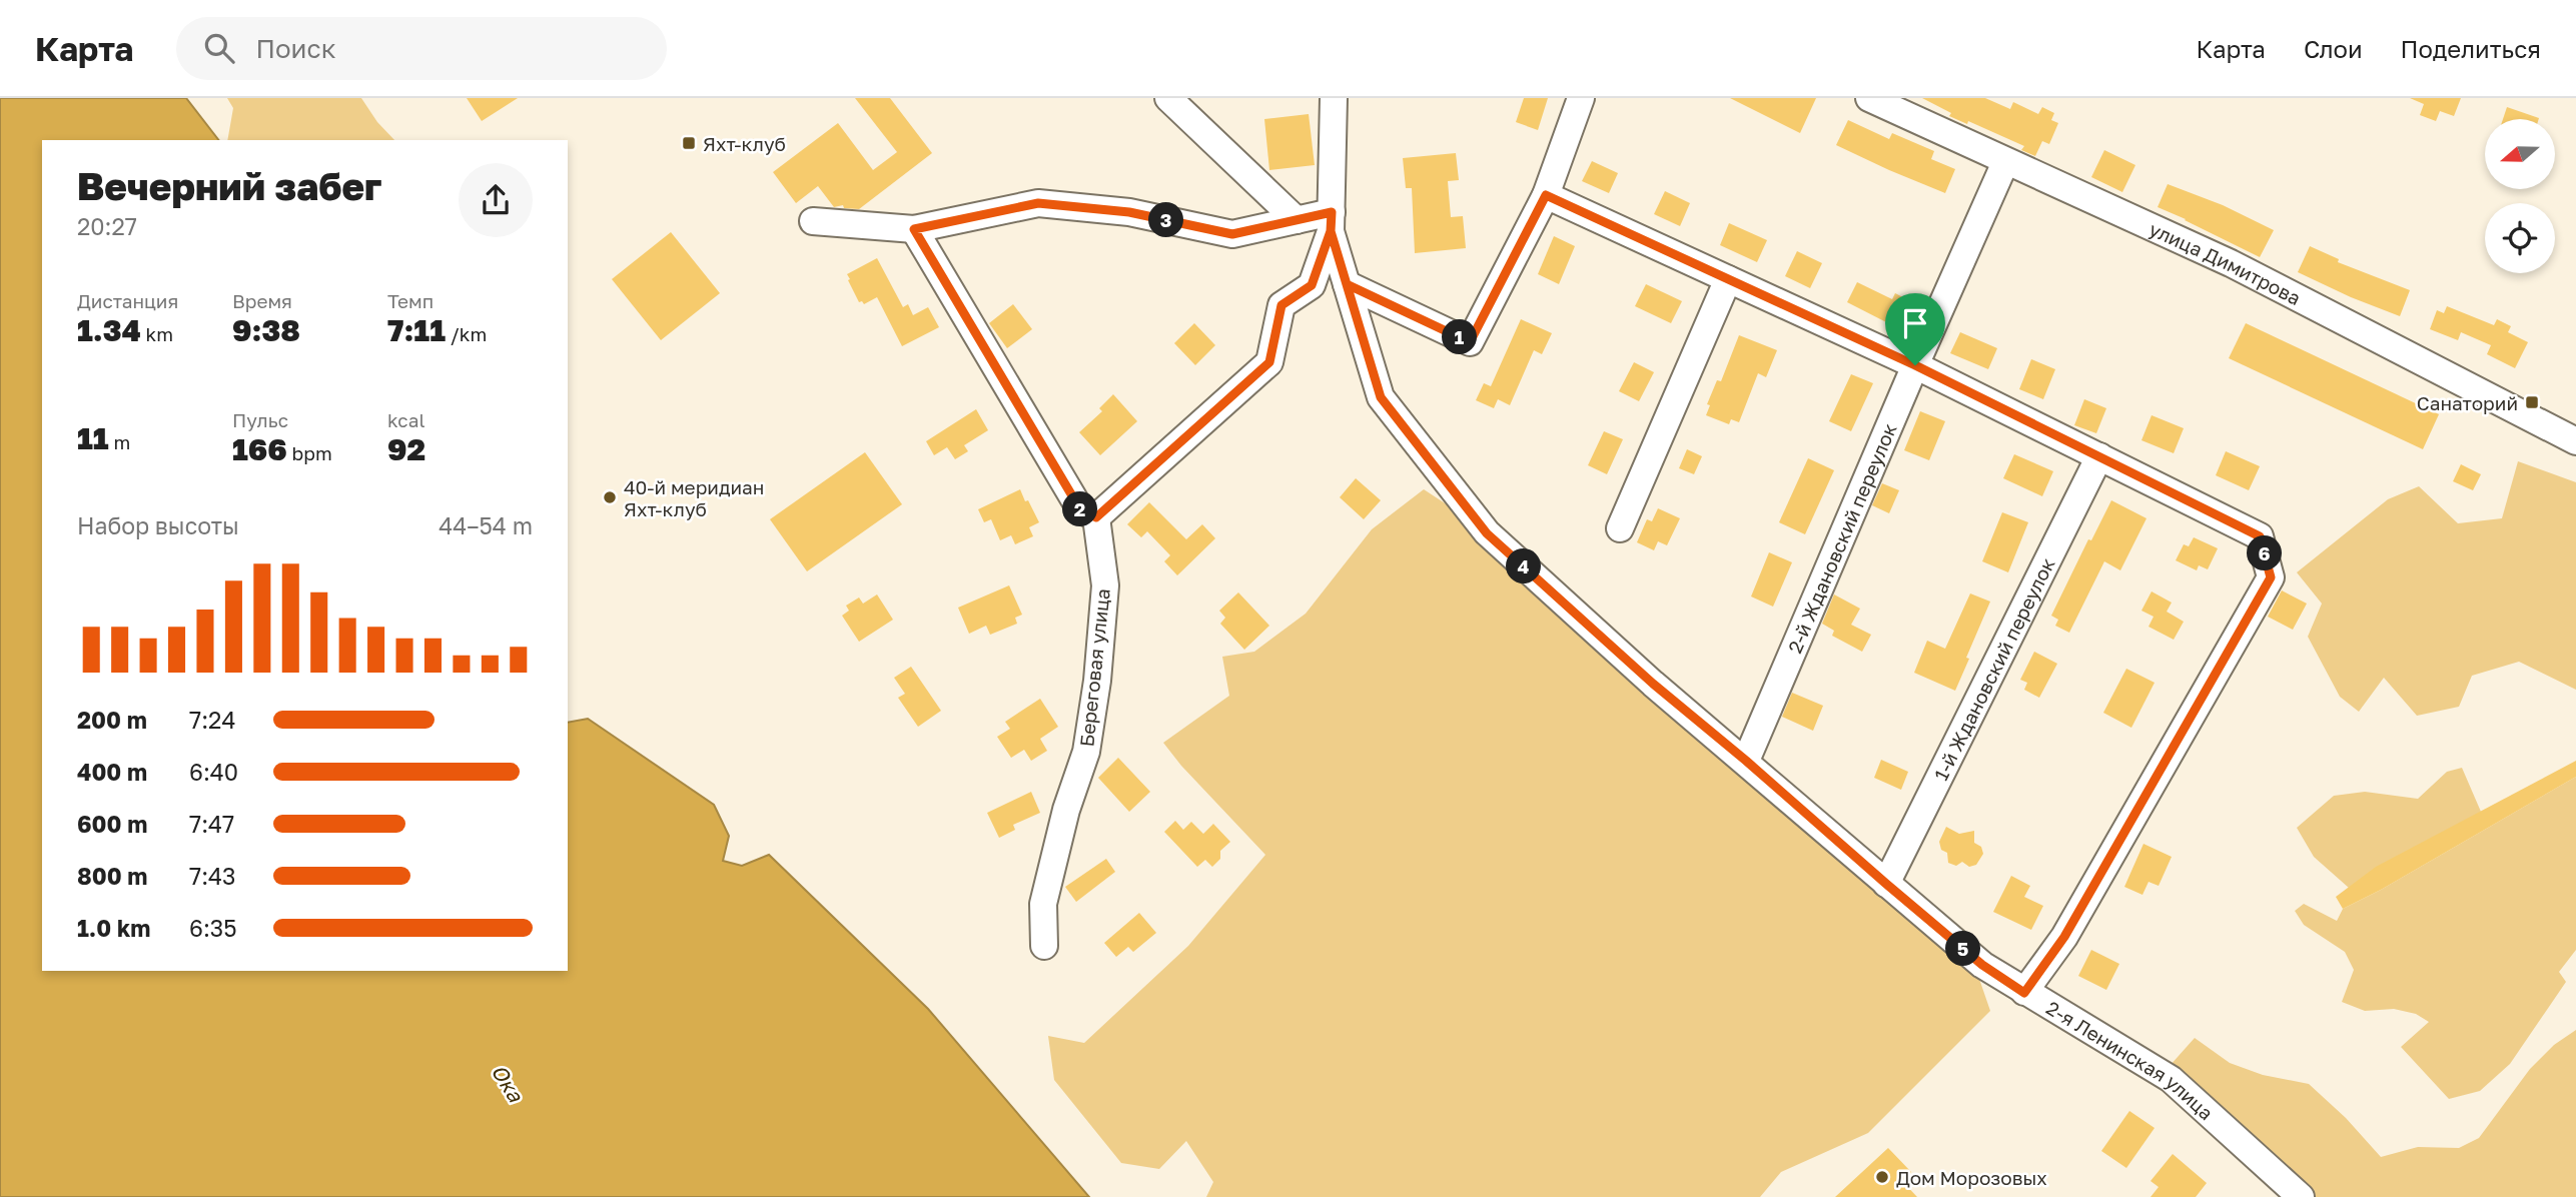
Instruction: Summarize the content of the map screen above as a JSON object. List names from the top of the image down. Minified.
{"streets":{"street":["улица Димитрова","2-й Ждановский переулок","Береговая улица","1-й Ждановский переулок","2-я Ленинская улица"]},"crossings":[["улица Димитрова","2-й Ждановский переулок"],["2-й Ждановский переулок","2-я Ленинская улица"],["1-й Ждановский переулок","2-я Ленинская улица"]],"water":["Ока"],"places":{"transit":["Яхт-клуб","Санаторий"],"other":["40-й меридиан Яхт-клуб","Дом Морозовых"]},"north":"left","page":{"header":"Карта","search":"Поиск","nav":["Карта","Слои","Поделиться"],"heading":["Вечерний забег","20:27"],"pins":["3","1","2","6","4","5"],"stats":[["Дистанция","1.34 km"],["Время","9:38"],["Темп","7:11 /km"],["11 m"],["Пульс","166 bpm"],["kcal","92"]],"chart":["Набор высоты","44–54 m"],"list":[{"name":"200 m","note":"7:24"},{"name":"400 m","note":"6:40"},{"name":"600 m","note":"7:47"},{"name":"800 m","note":"7:43"},{"name":"1.0 km","note":"6:35"}]}}
